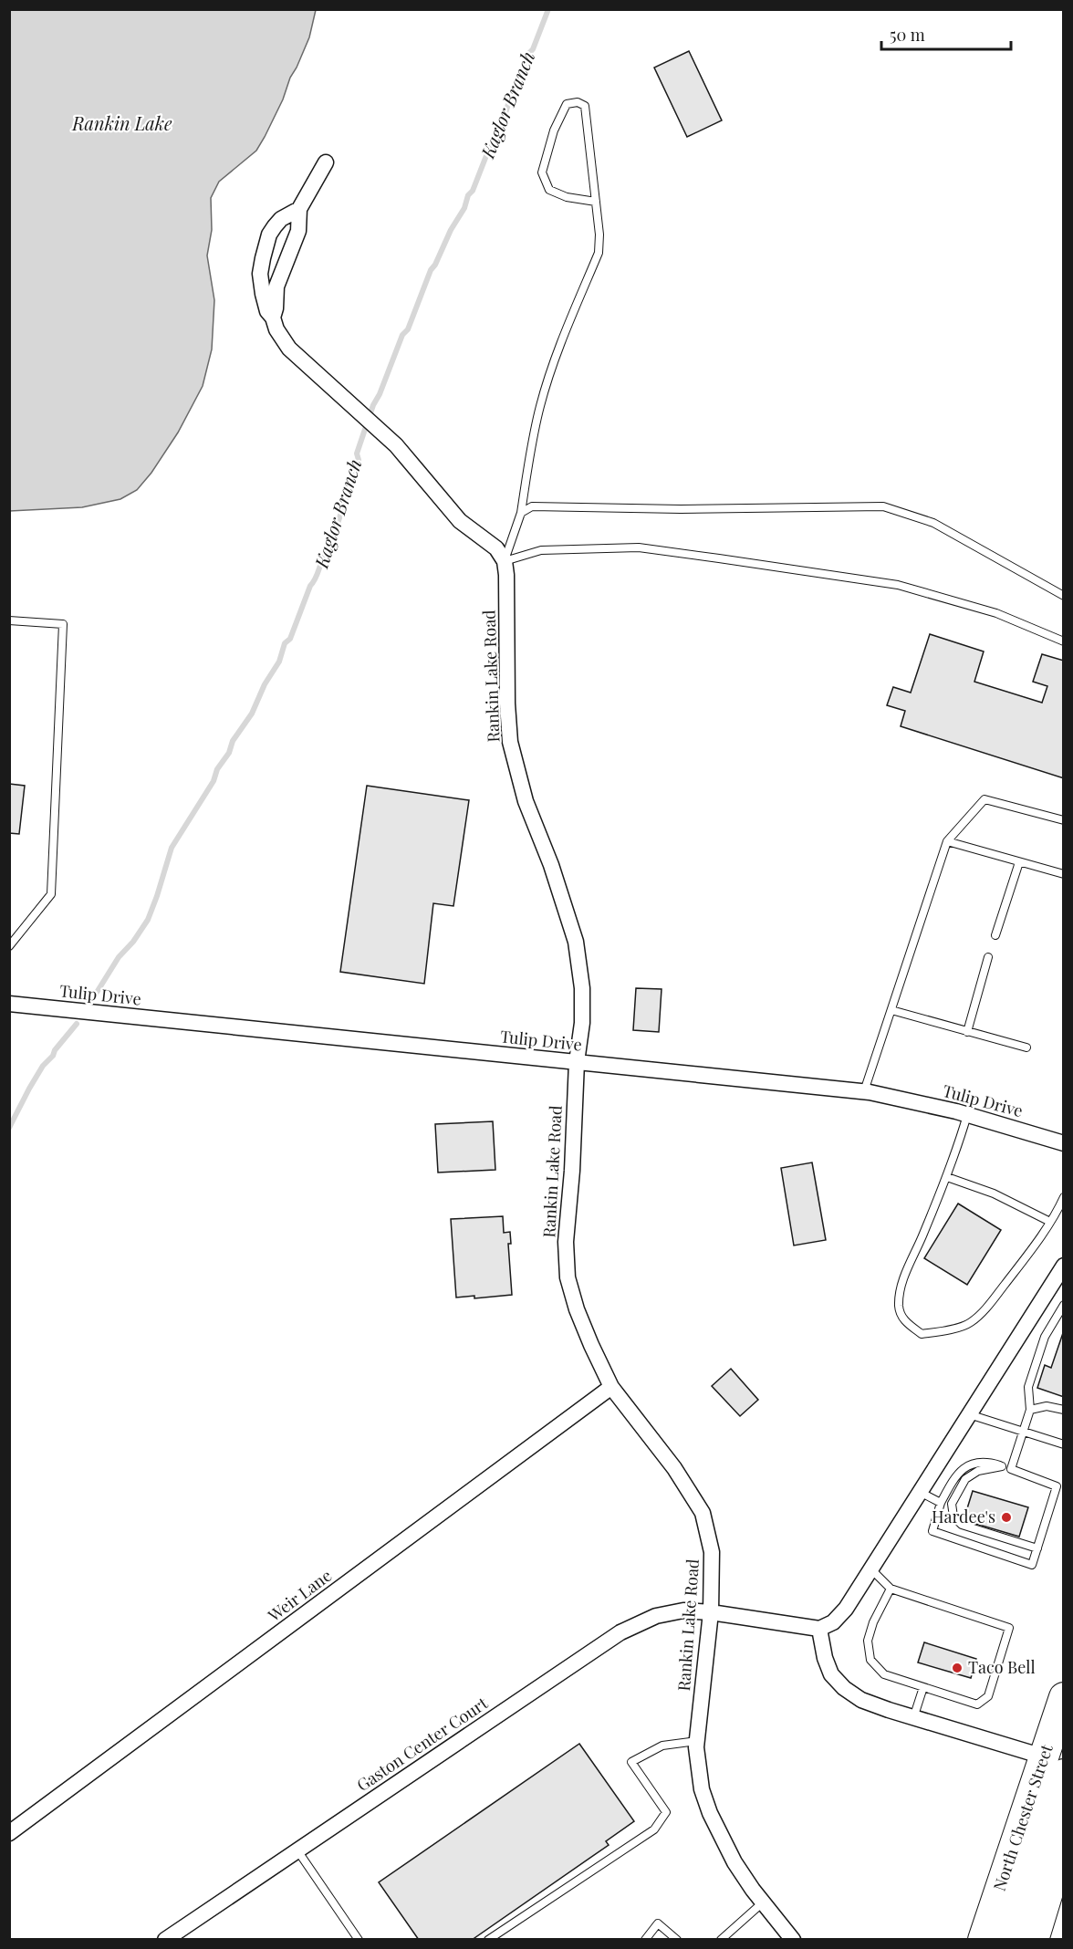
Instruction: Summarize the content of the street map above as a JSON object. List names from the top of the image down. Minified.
{"streets":{"highway":["North Chester Street"],"street":["Rankin Lake Road","Tulip Drive","Weir Lane","Gaston Center Court"]},"crossings":[["Rankin Lake Road","Tulip Drive"],["Rankin Lake Road","Weir Lane"],["Rankin Lake Road","Gaston Center Court"]],"water":["Kaglor Branch","Rankin Lake"],"places":["Hardee's","Taco Bell"],"scale_bar":"50 m"}
